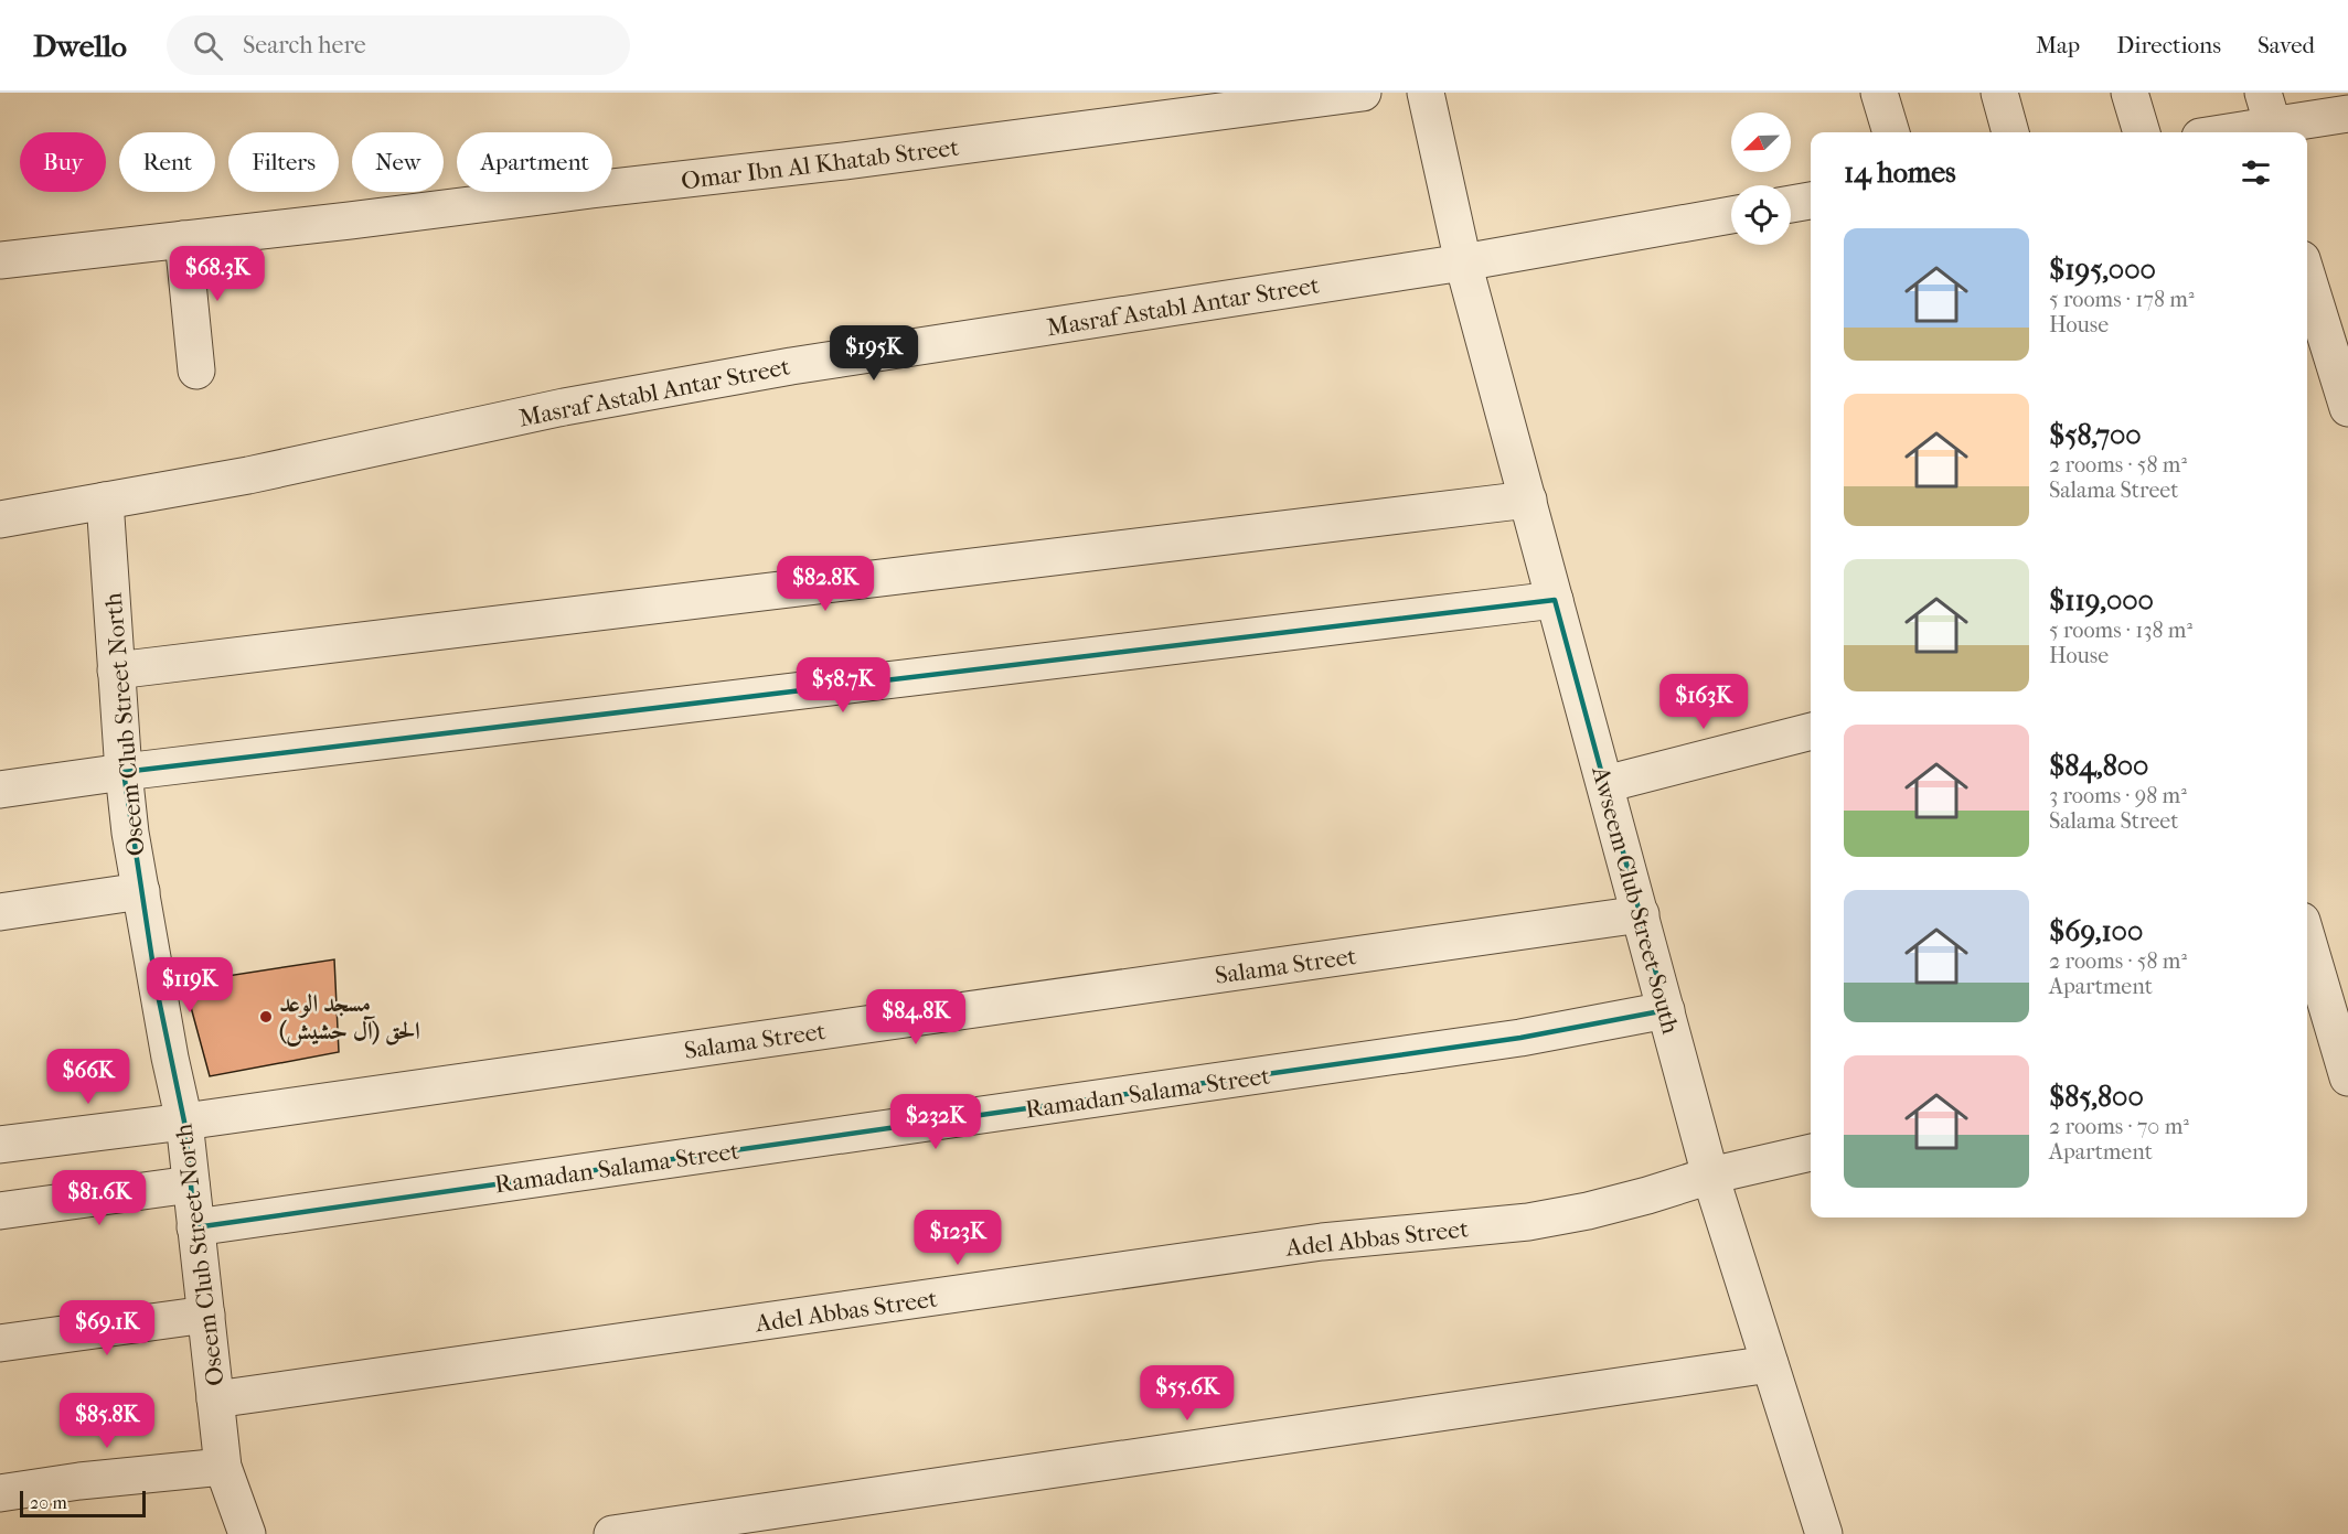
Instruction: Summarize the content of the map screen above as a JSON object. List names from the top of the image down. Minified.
{"streets":{"street":["Omar Ibn Al Khatab Street","Masraf Astabl Antar Street","Oseem Club Street North","Awseem Club Street South","Salama Street","Ramadan Salama Street","Adel Abbas Street"]},"crossings":[["Masraf Astabl Antar Street","Oseem Club Street North"],["Masraf Astabl Antar Street","Awseem Club Street South"],["Oseem Club Street North","Salama Street"],["Oseem Club Street North","Ramadan Salama Street"],["Oseem Club Street North","Adel Abbas Street"],["Awseem Club Street South","Salama Street"],["Awseem Club Street South","Ramadan Salama Street"],["Awseem Club Street South","Adel Abbas Street"]],"places":["مسجد الوعد الحق (آل حشيش)"],"scale_bar":"20 m","north":"bottom left","page":{"header":"Dwello","search":"Search here","nav":["Map","Directions","Saved"],"chip":["Buy","Rent","Filters","New","Apartment"],"heading":"14 homes","list":[{"name":"$195,000","note":"5 rooms · 178 m² · House"},{"name":"$58,700","note":"2 rooms · 58 m² · Salama Street"},{"name":"$119,000","note":"5 rooms · 138 m² · House"},{"name":"$84,800","note":"3 rooms · 98 m² · Salama Street"},{"name":"$69,100","note":"2 rooms · 58 m² · Apartment"},{"name":"$85,800","note":"2 rooms · 70 m² · Apartment"}],"price":["$68.3K","$195K","$82.8K","$58.7K","$163K","$119K","$84.8K","$66K","$232K","$81.6K","$123K","$69.1K","$55.6K","$85.8K"],"scale":"20 m"}}
